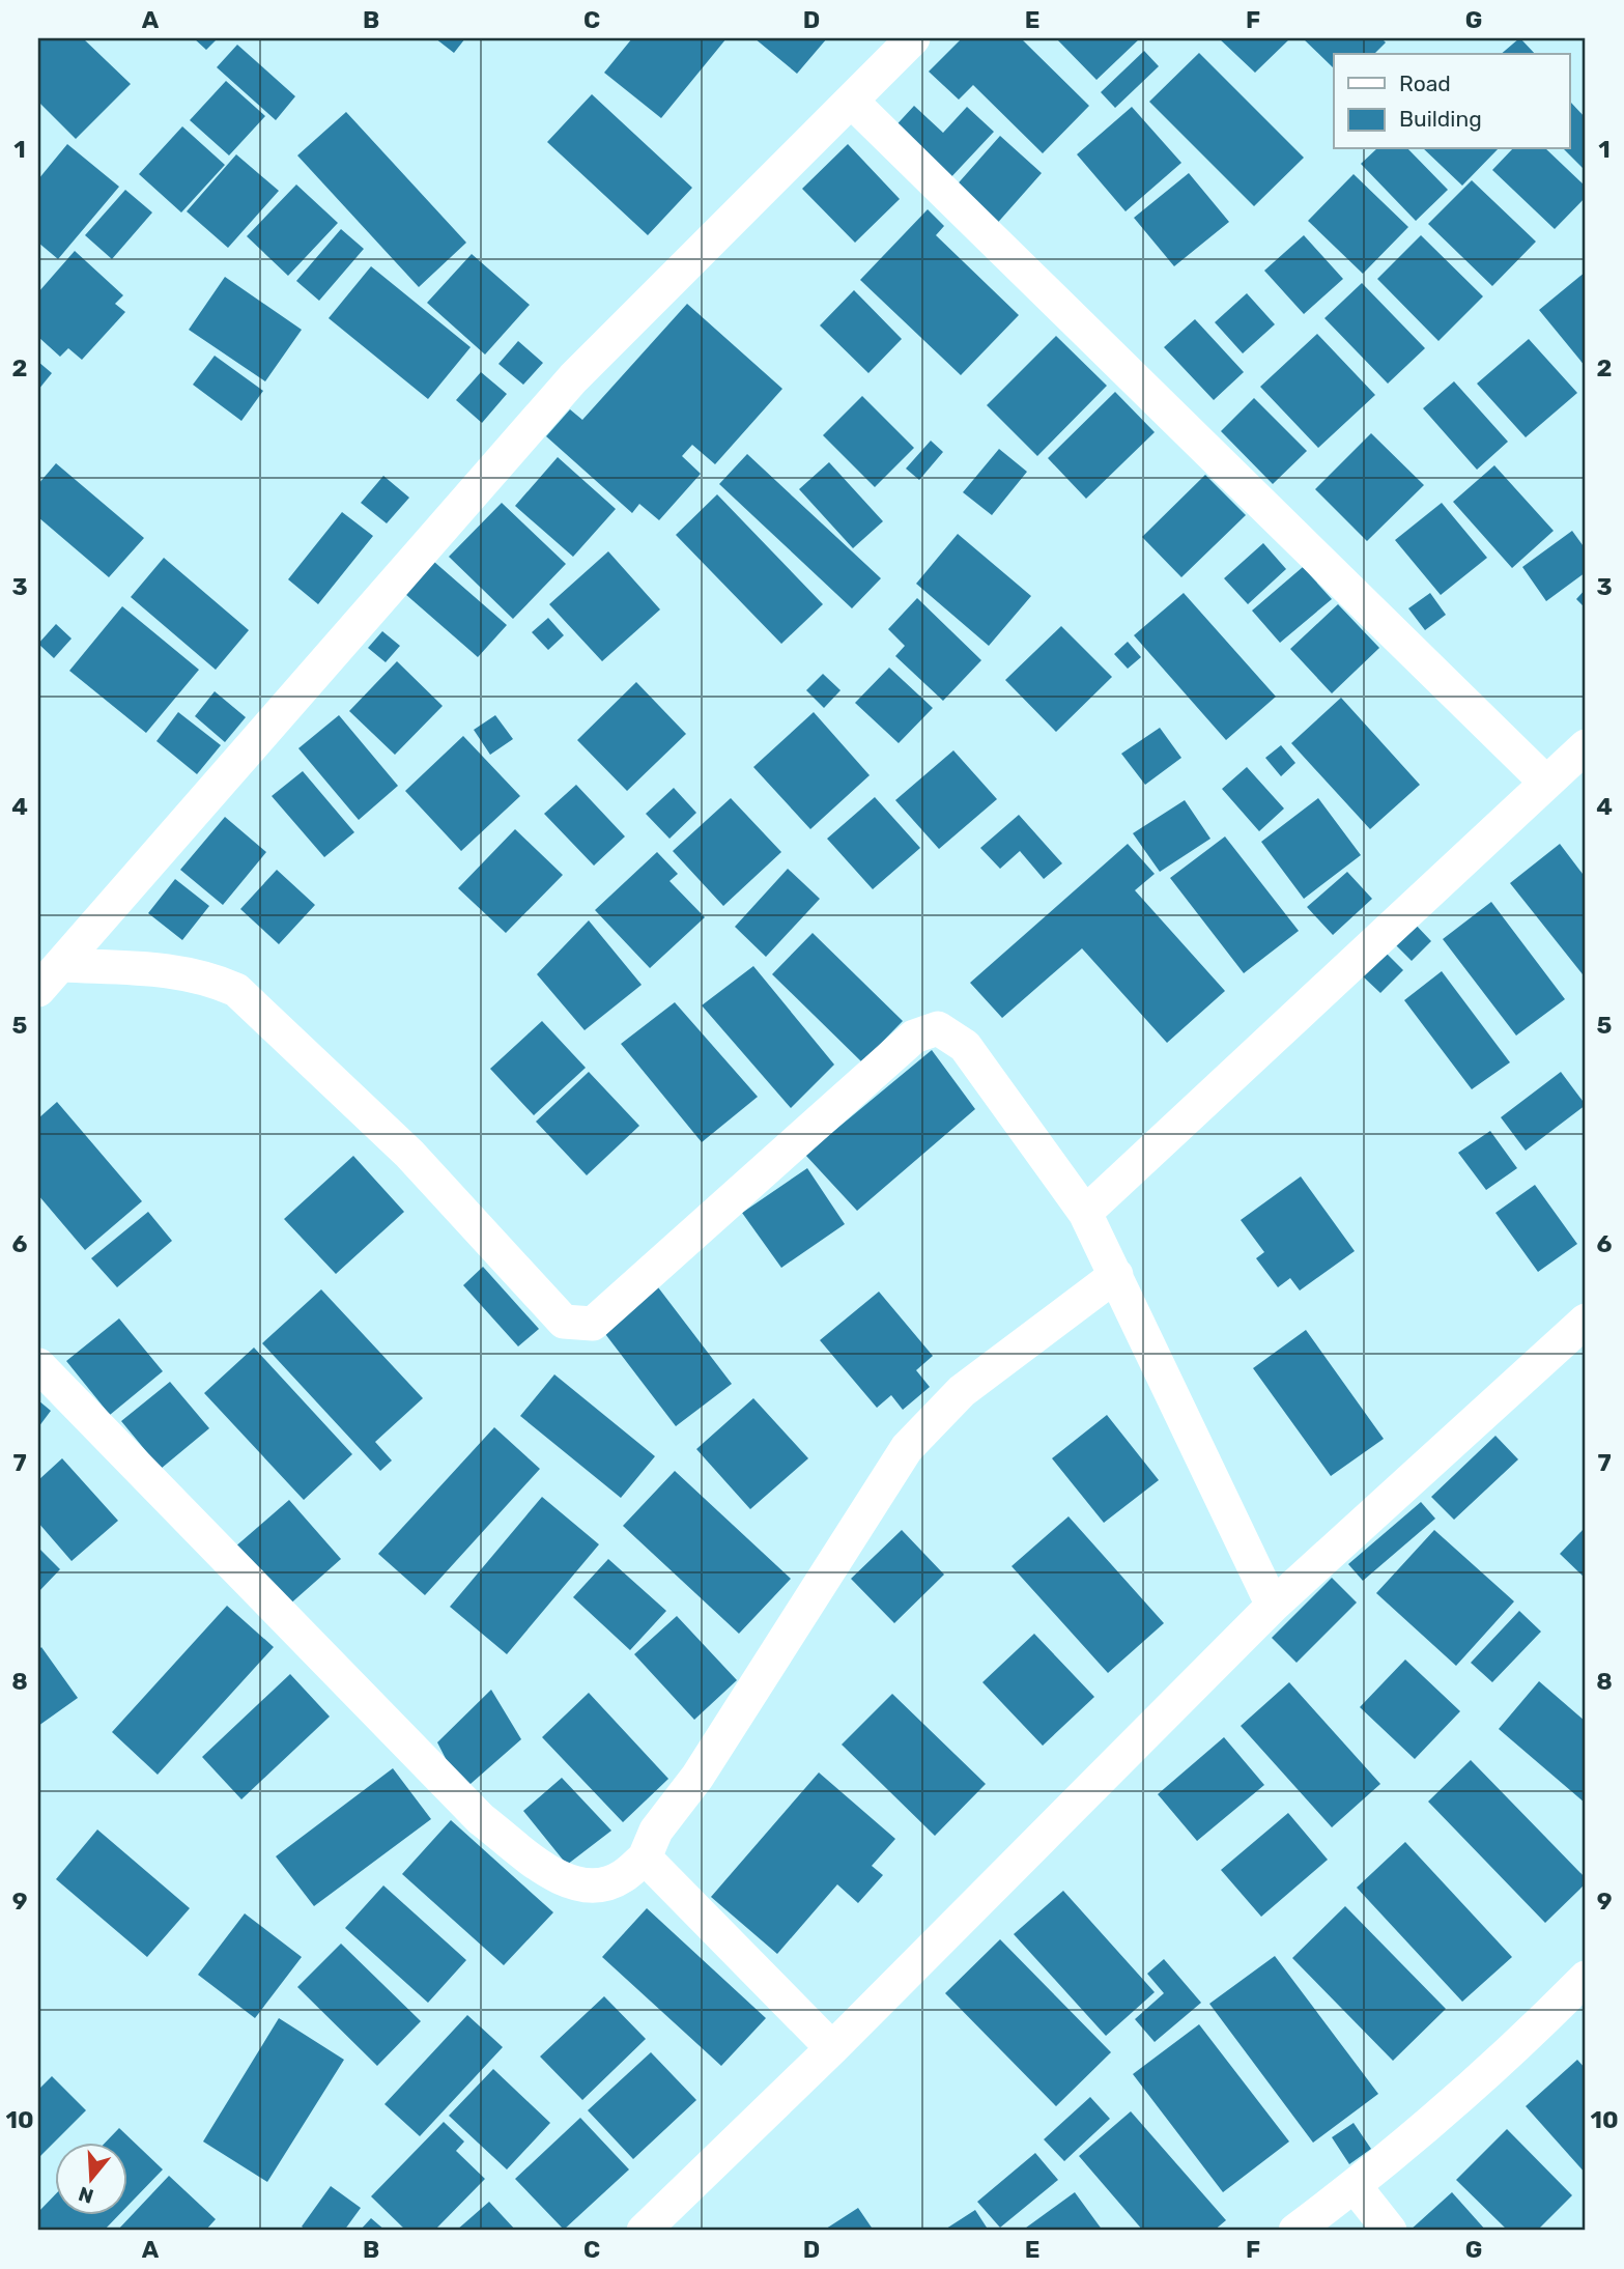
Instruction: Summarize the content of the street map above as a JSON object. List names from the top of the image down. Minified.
{"legend":["Road","Building"],"north":"bottom","grid":{"columns":["A","B","C","D","E","F","G"],"rows":["1","2","3","4","5","6","7","8","9","10"]}}
